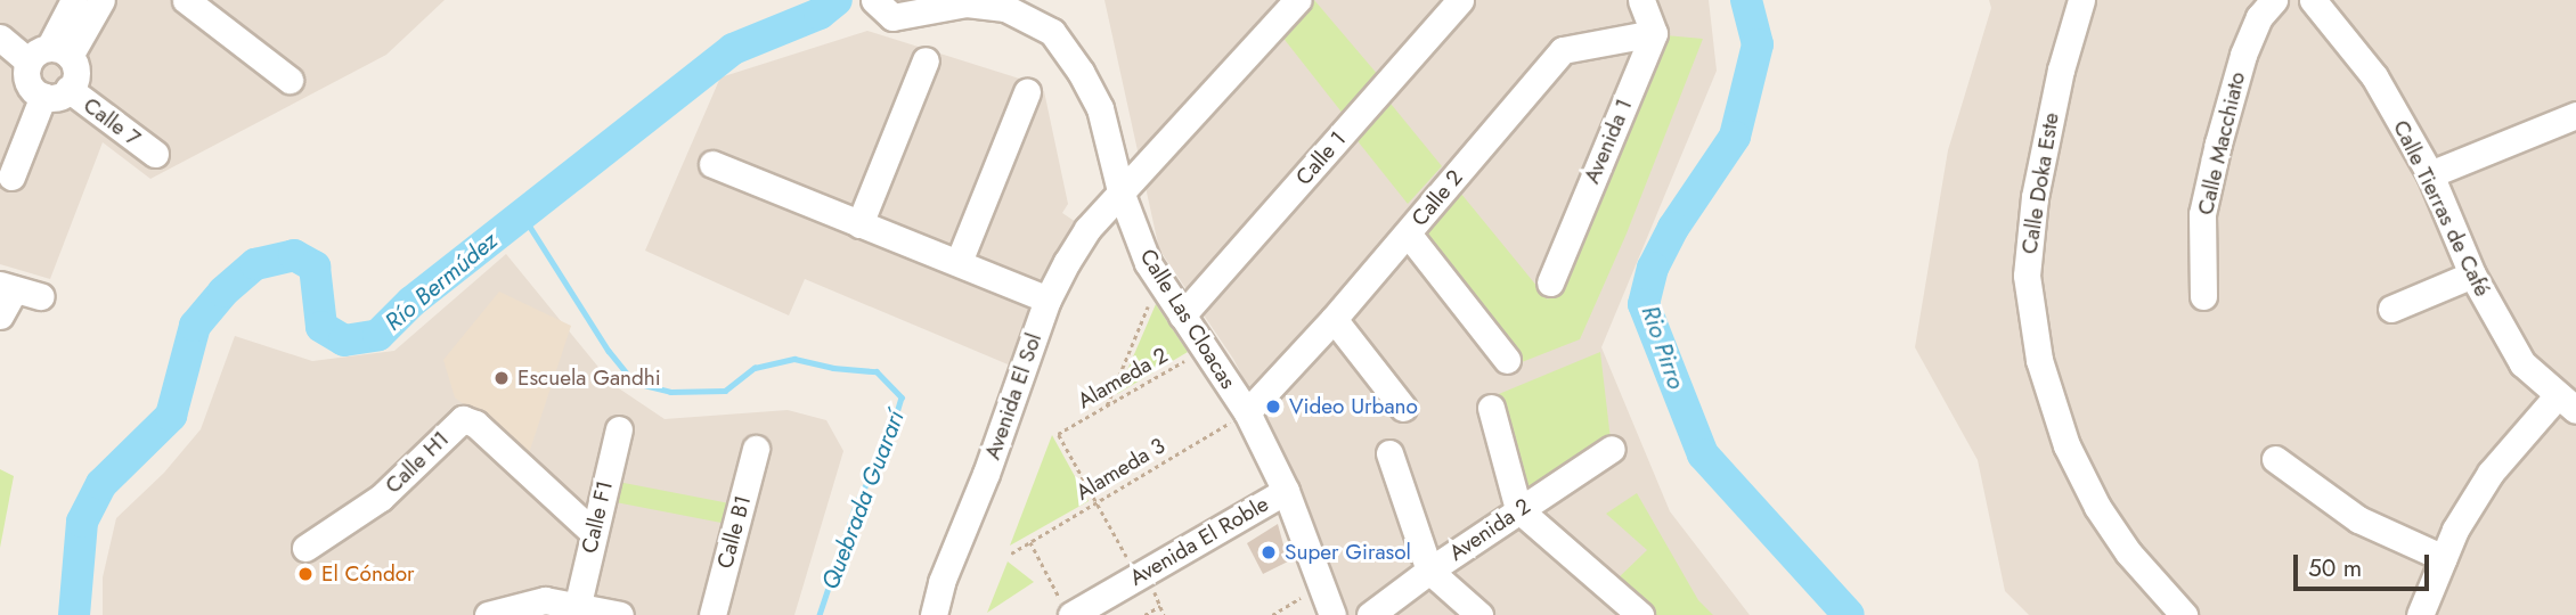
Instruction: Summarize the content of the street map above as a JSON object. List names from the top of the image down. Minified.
{"streets":{"street":["Calle 7","Avenida 1","Calle Macchiato","Calle 1","Calle Doka Este","Calle 2","Calle Tierras de Café","Calle Las Cloacas","Avenida El Sol","Calle H1","Calle F1","Avenida 2","Calle B1","Avenida El Roble"],"path":["Alameda 2","Alameda 3"]},"crossings":[["Avenida 1","Calle 2"],["Calle 1","Calle Las Cloacas"],["Calle 2","Calle Las Cloacas"],["Calle 2","Alameda 3"],["Calle Las Cloacas","Alameda 2"],["Calle Las Cloacas","Avenida El Sol"],["Calle Las Cloacas","Alameda 3"],["Calle Las Cloacas","Avenida El Roble"],["Alameda 2","Alameda 3"],["Calle H1","Calle F1"]],"water":["Río Bermúdez","Rio Pirro","Quebrada Guararí"],"places":["Escuela Gandhi","Video Urbano","Super Girasol","El Cóndor"],"scale_bar":"50 m"}
